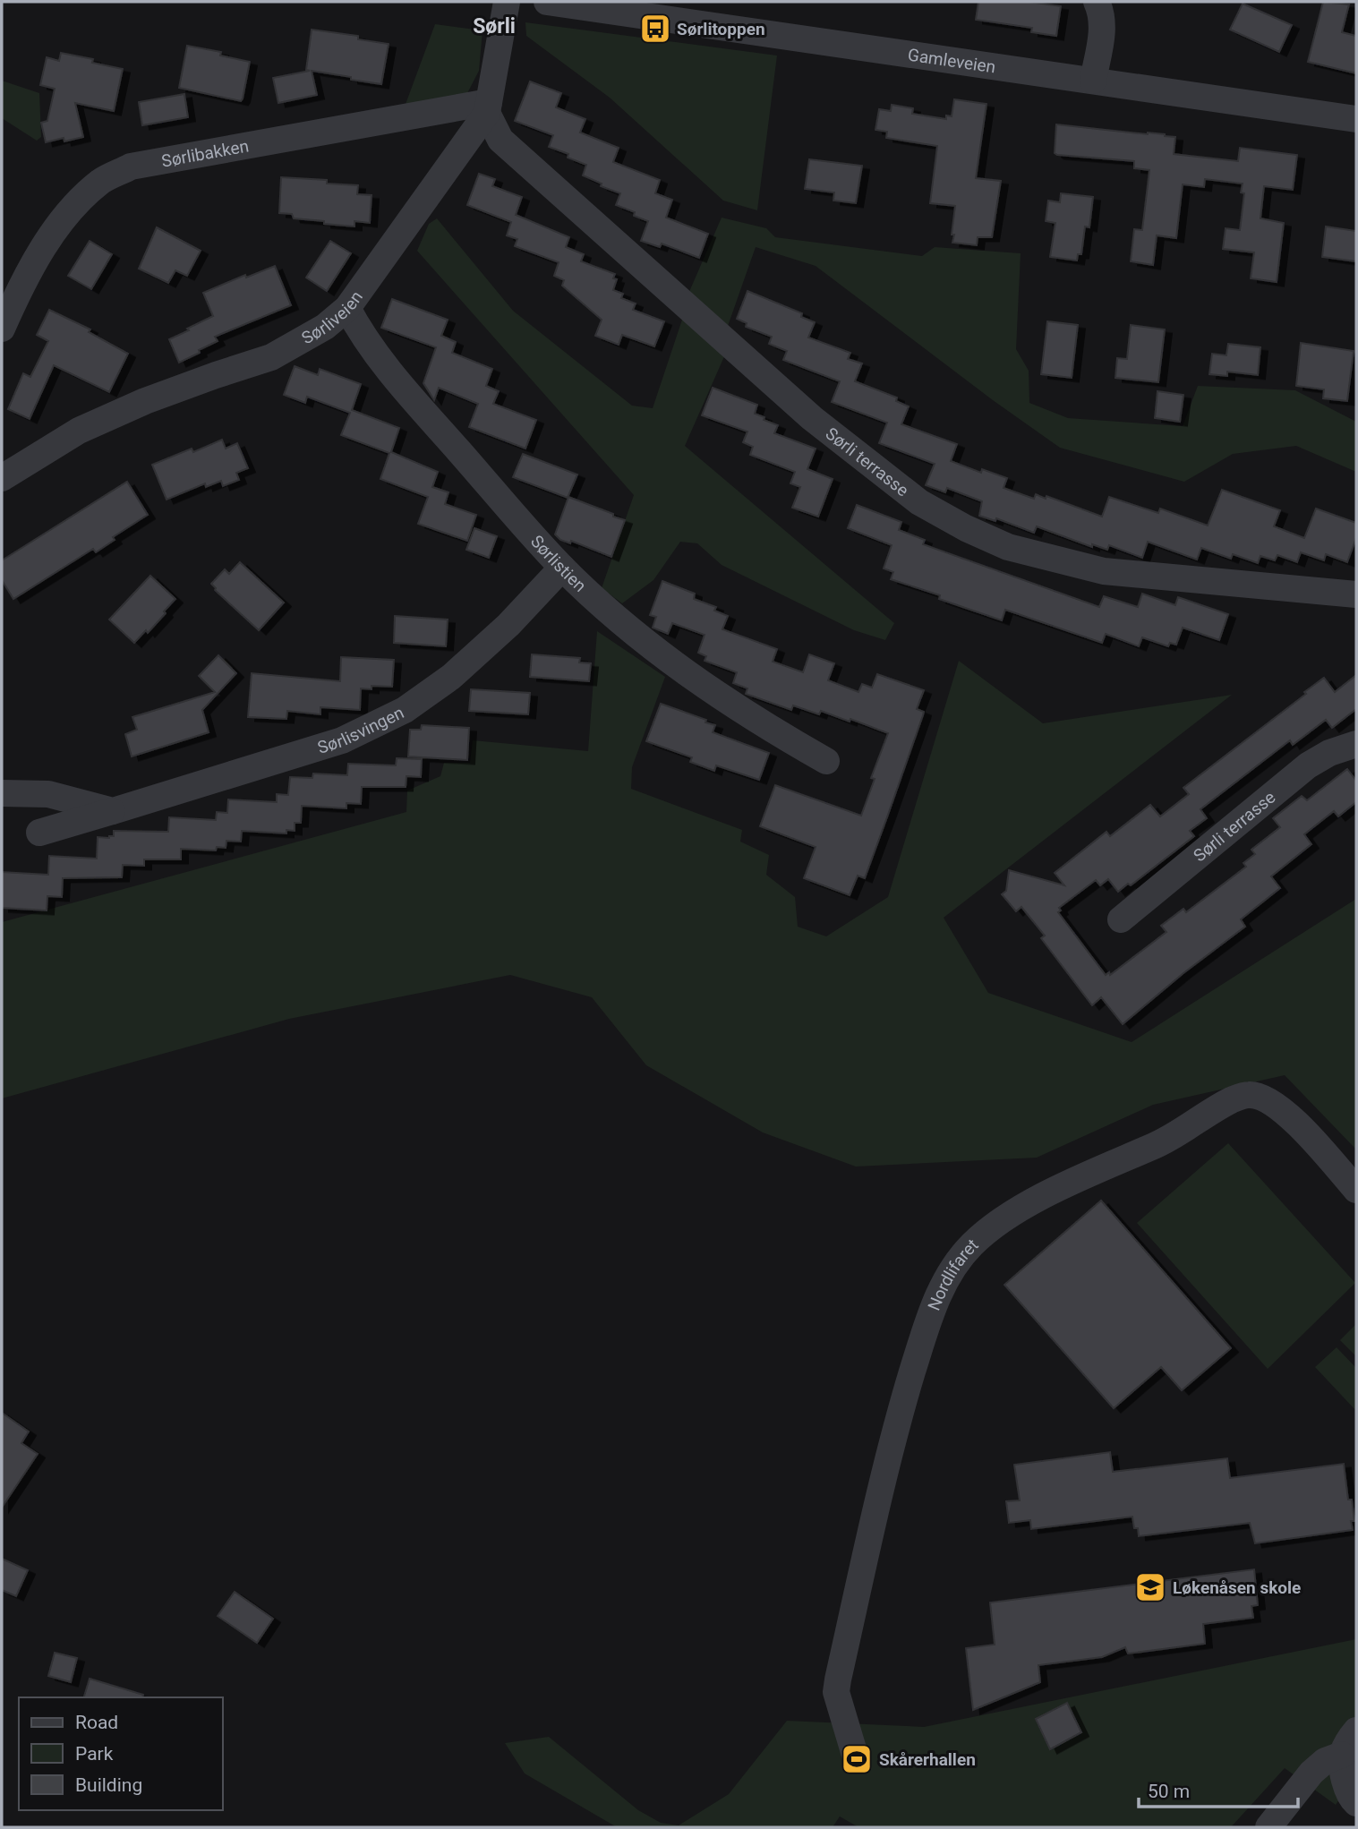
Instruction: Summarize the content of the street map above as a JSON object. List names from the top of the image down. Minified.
{"streets":{"street":["Gamleveien","Sørlibakken","Sørliveien","Sørli terrasse","Sørlistien","Sørlisvingen","Nordlifaret"]},"crossings":[["Sørlibakken","Sørliveien"],["Sørlibakken","Sørli terrasse"],["Sørliveien","Sørli terrasse"],["Sørliveien","Sørlistien"],["Sørlistien","Sørlisvingen"]],"districts":["Sørli"],"places":{"bus stop":["Sørlitoppen"],"school or university":["Løkenåsen skole"],"sports":["Skårerhallen"]},"legend":["Road","Park","Building"],"scale_bar":"50 m"}
